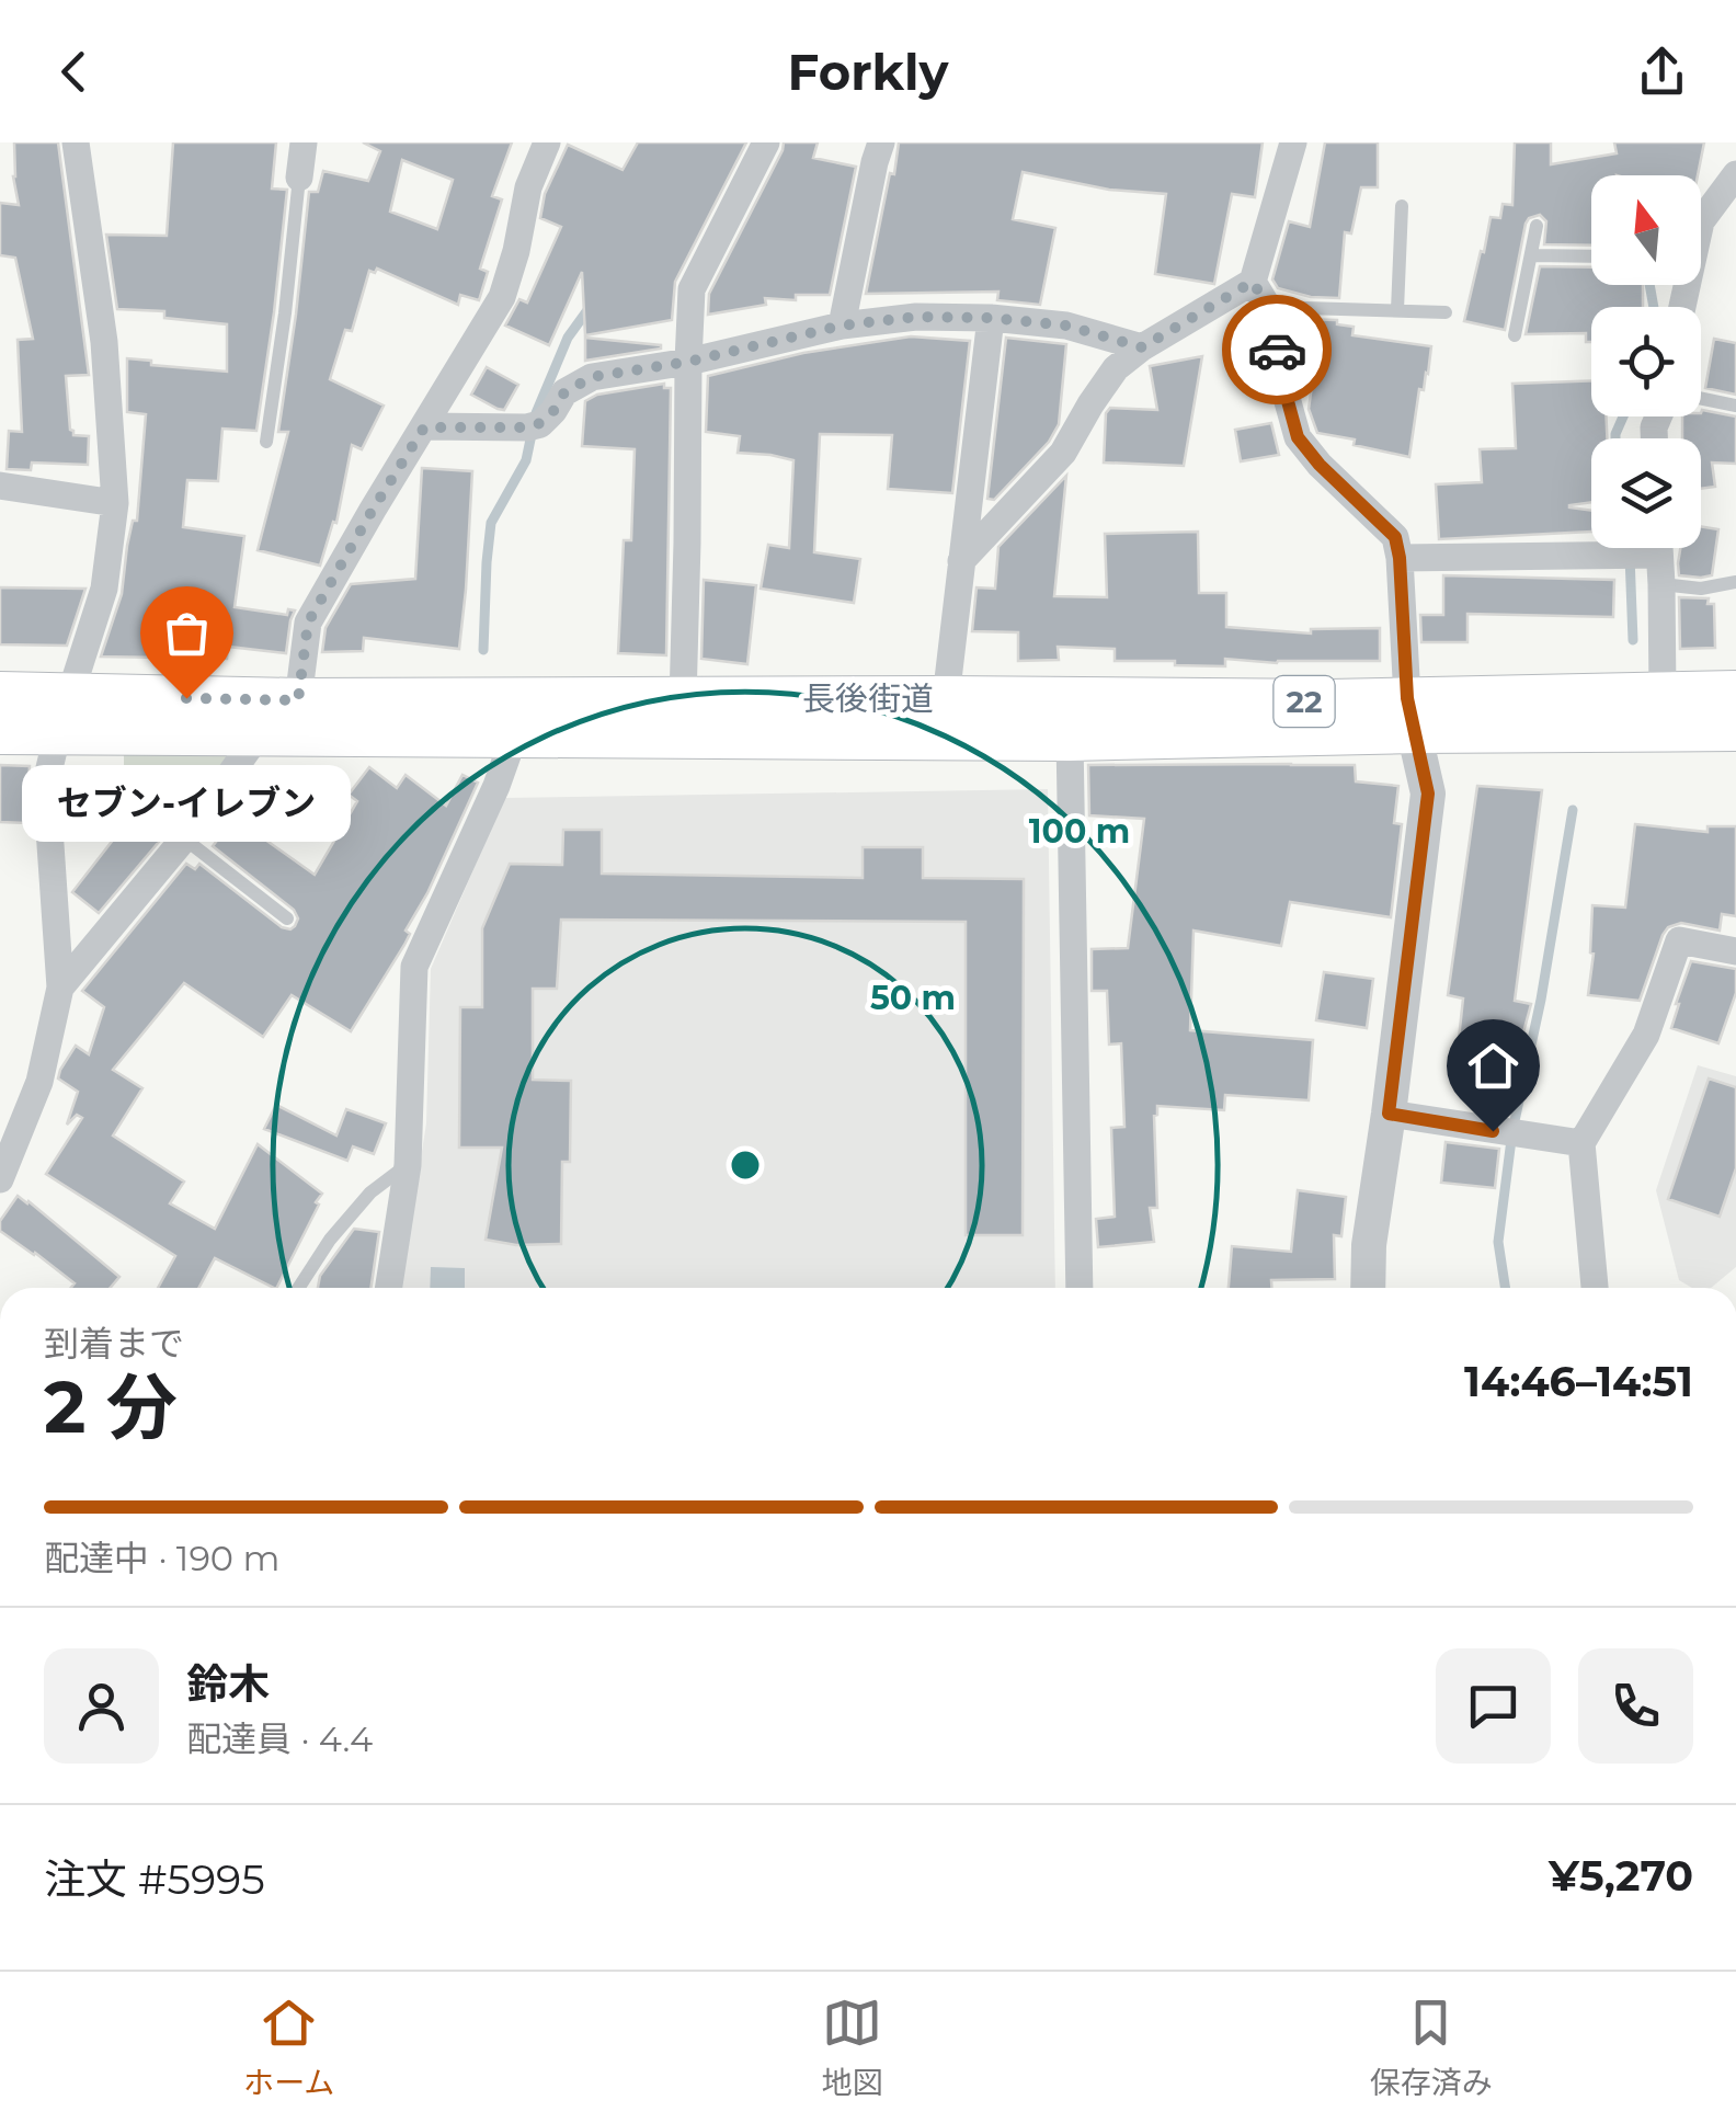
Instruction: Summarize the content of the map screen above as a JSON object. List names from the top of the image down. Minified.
{"streets":{"main road":["長後街道","22"]},"places":["セブン-イレブン"],"north":"top","page":{"header":"Forkly","bubble":"セブン-イレブン","heading":["2 分","到着まで","14:46–14:51"],"panel":["鈴木","配達員 · 4.4","注文 #5995","¥5,270"],"bar":"配達中 · 190 m","tabs":["ホーム","地図","保存済み"]},"rings":["100 m","50 m"]}
